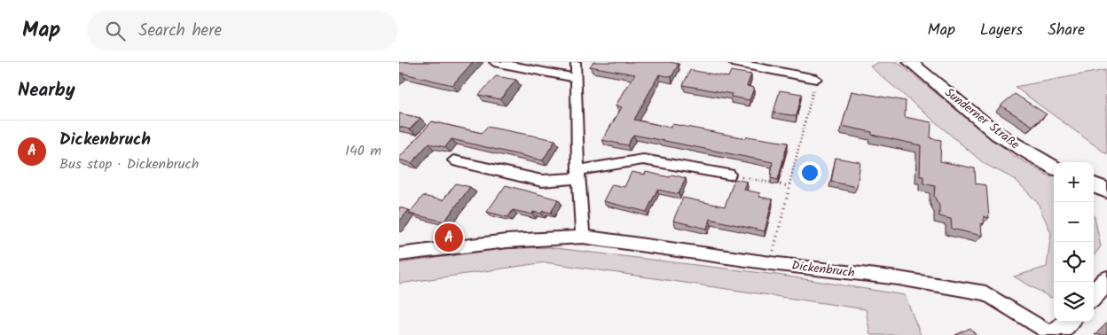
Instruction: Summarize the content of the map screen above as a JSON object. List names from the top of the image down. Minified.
{"streets":{"main road":["Sunderner Straße"],"street":["Dickenbruch"]},"page":{"header":"Map","search":"Search here","nav":["Map","Layers","Share"],"heading":"Nearby","list":[{"mark":"A","name":"Dickenbruch","note":"Bus stop · Dickenbruch","value":"140 m"}],"map_buttons":["+","−"],"pins":"A"}}
